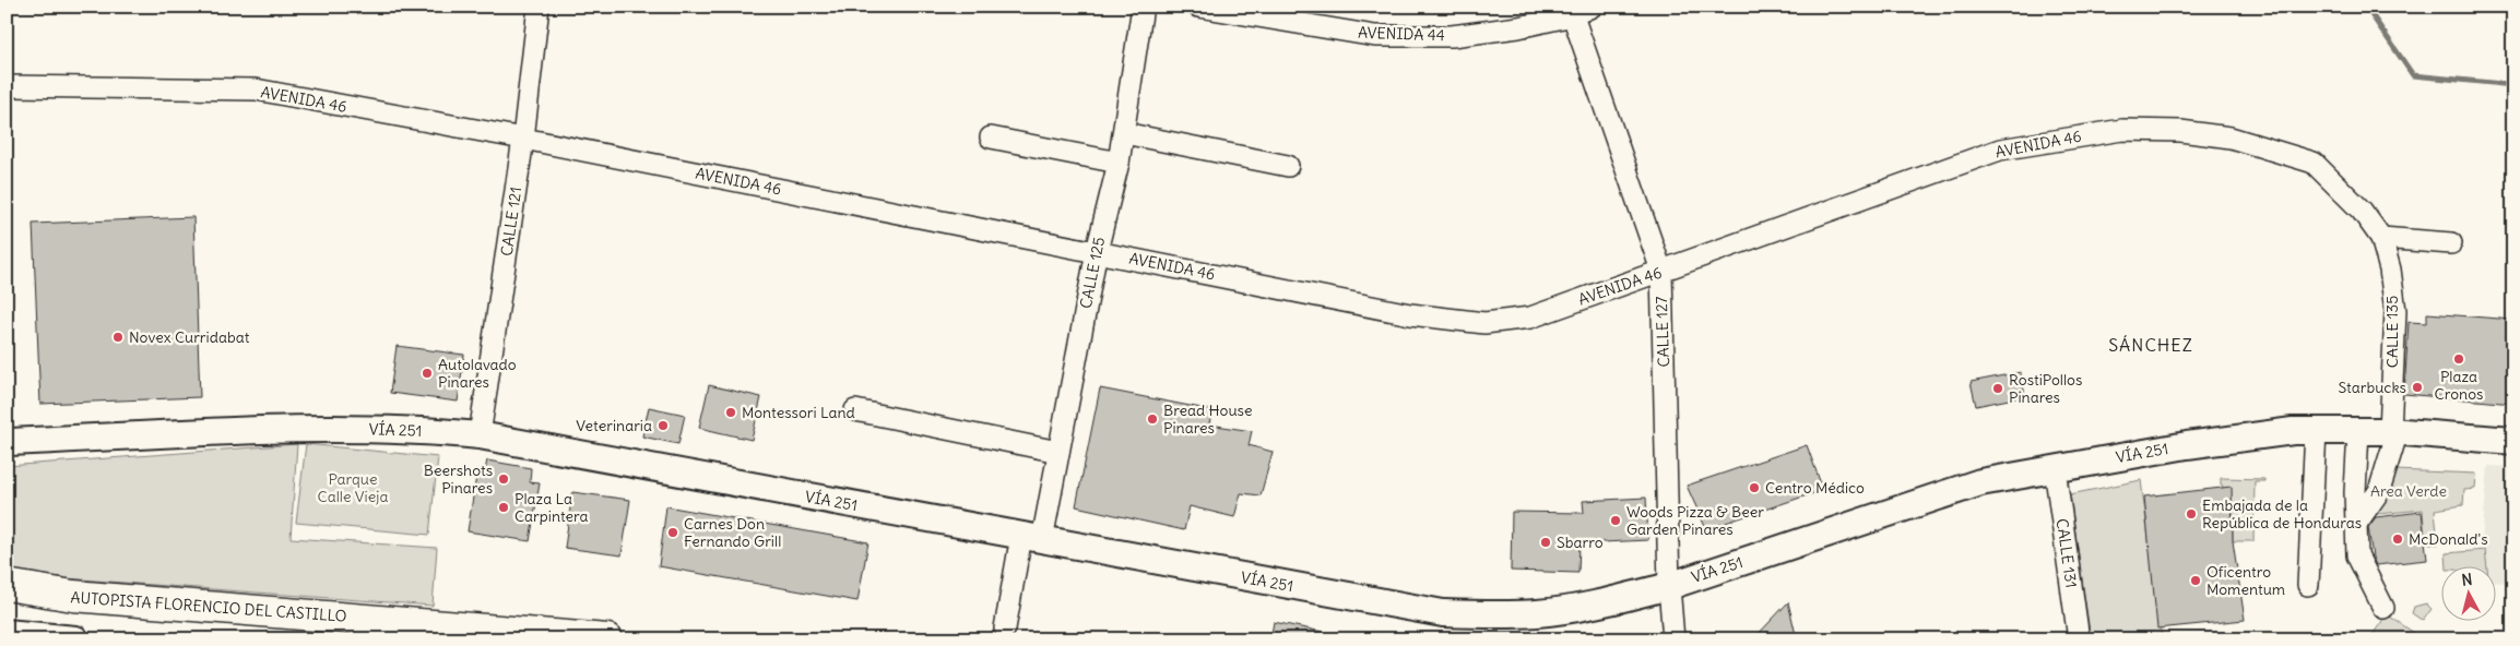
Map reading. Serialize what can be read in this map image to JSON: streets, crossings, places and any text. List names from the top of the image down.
{
  "streets": {
    "highway": ["AUTOPISTA FLORENCIO DEL CASTILLO"],
    "main road": ["VÍA 251"],
    "street": [
      "AVENIDA 44",
      "AVENIDA 46",
      "CALLE 121",
      "CALLE 125",
      "CALLE 127",
      "CALLE 135",
      "CALLE 131"
    ]
  },
  "crossings": [
    ["AVENIDA 44", "CALLE 127"],
    ["AVENIDA 46", "CALLE 121"],
    ["AVENIDA 46", "CALLE 125"],
    ["AVENIDA 46", "CALLE 127"],
    ["AVENIDA 46", "CALLE 135"],
    ["CALLE 121", "VÍA 251"],
    ["CALLE 125", "VÍA 251"],
    ["CALLE 127", "VÍA 251"],
    ["CALLE 135", "VÍA 251"],
    ["VÍA 251", "CALLE 131"]
  ],
  "districts": ["SÁNCHEZ"],
  "parks": ["Parque Calle Vieja", "Area Verde"],
  "places": [
    "Novex Curridabat",
    "Plaza Cronos",
    "Autolavado Pinares",
    "Starbucks",
    "RostiPollos Pinares",
    "Montessori Land",
    "Bread House Pinares",
    "Veterinaria",
    "Beershots Pinares",
    "Centro Médico",
    "Plaza La Carpintera",
    "Embajada de la República de Honduras",
    "Woods Pizza & Beer Garden Pinares",
    "Carnes Don Fernando Grill",
    "McDonald's",
    "Sbarro",
    "Oficentro Momentum"
  ],
  "north": "top"
}
